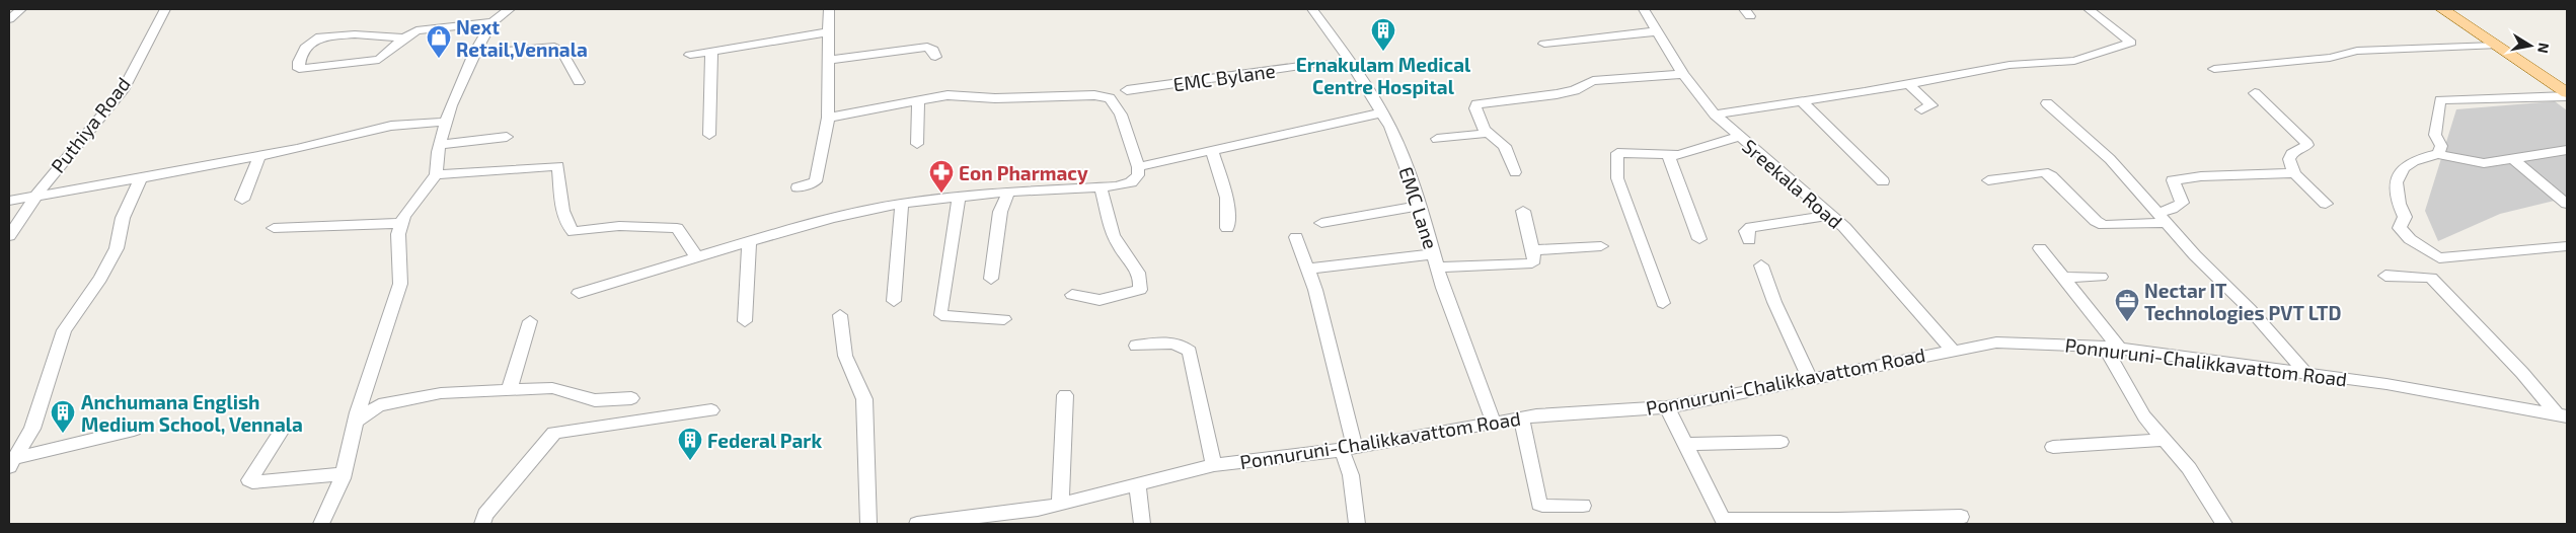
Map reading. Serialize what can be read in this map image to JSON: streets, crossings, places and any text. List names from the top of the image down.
{
  "streets": {
    "street": [
      "EMC Bylane",
      "Puthiya Road",
      "Sreekala Road",
      "EMC Lane",
      "Ponnuruni-Chalikkavattom Road"
    ]
  },
  "crossings": [
    ["EMC Bylane", "EMC Lane"],
    ["Sreekala Road", "Ponnuruni-Chalikkavattom Road"],
    ["EMC Lane", "Ponnuruni-Chalikkavattom Road"]
  ],
  "places": {
    "building": ["Ernakulam Medical Centre Hospital", "Anchumana English Medium School, Vennala", "Federal Park"],
    "shop": ["Next Retail,Vennala"],
    "pharmacy": ["Eon Pharmacy"],
    "office": ["Nectar IT Technologies PVT LTD"]
  },
  "north": "right"
}
